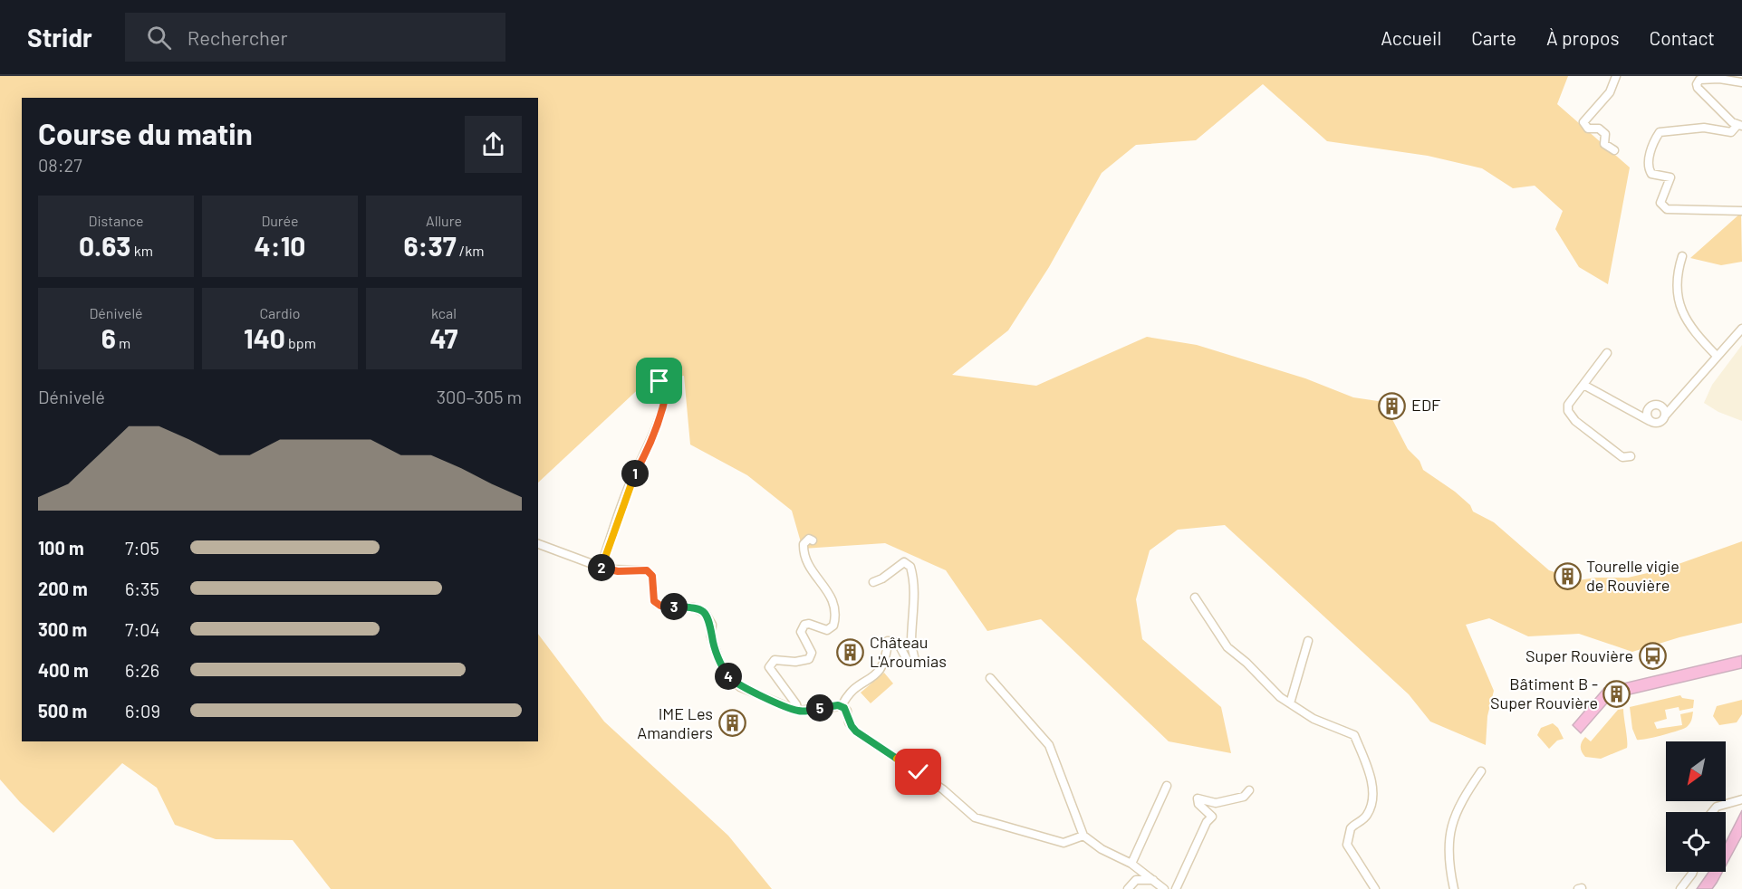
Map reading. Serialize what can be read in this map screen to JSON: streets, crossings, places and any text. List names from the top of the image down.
{
  "places": {
    "building": [
      "EDF",
      "Tourelle vigie de Rouvière",
      "Château L'Aroumias",
      "Bâtiment B - Super Rouvière",
      "IME Les Amandiers"
    ],
    "bus stop": ["Super Rouvière"]
  },
  "north": "bottom left",
  "page": {
    "header": "Stridr",
    "search": "Rechercher",
    "nav": [
      "Accueil",
      "Carte",
      "À propos",
      "Contact"
    ],
    "heading": ["Course du matin", "08:27"],
    "stats": [
      ["Distance", "0.63 km"],
      ["Durée", "4:10"],
      ["Allure", "6:37 /km"],
      ["Dénivelé", "6 m"],
      ["Cardio", "140 bpm"],
      ["kcal", "47"]
    ],
    "chart": ["Dénivelé", "300–305 m"],
    "pins": [
      "1",
      "2",
      "3",
      "4",
      "5"
    ],
    "list": [
      {
        "name": "100 m",
        "note": "7:05"
      },
      {
        "name": "200 m",
        "note": "6:35"
      },
      {
        "name": "300 m",
        "note": "7:04"
      },
      {
        "name": "400 m",
        "note": "6:26"
      },
      {
        "name": "500 m",
        "note": "6:09"
      }
    ]
  }
}
